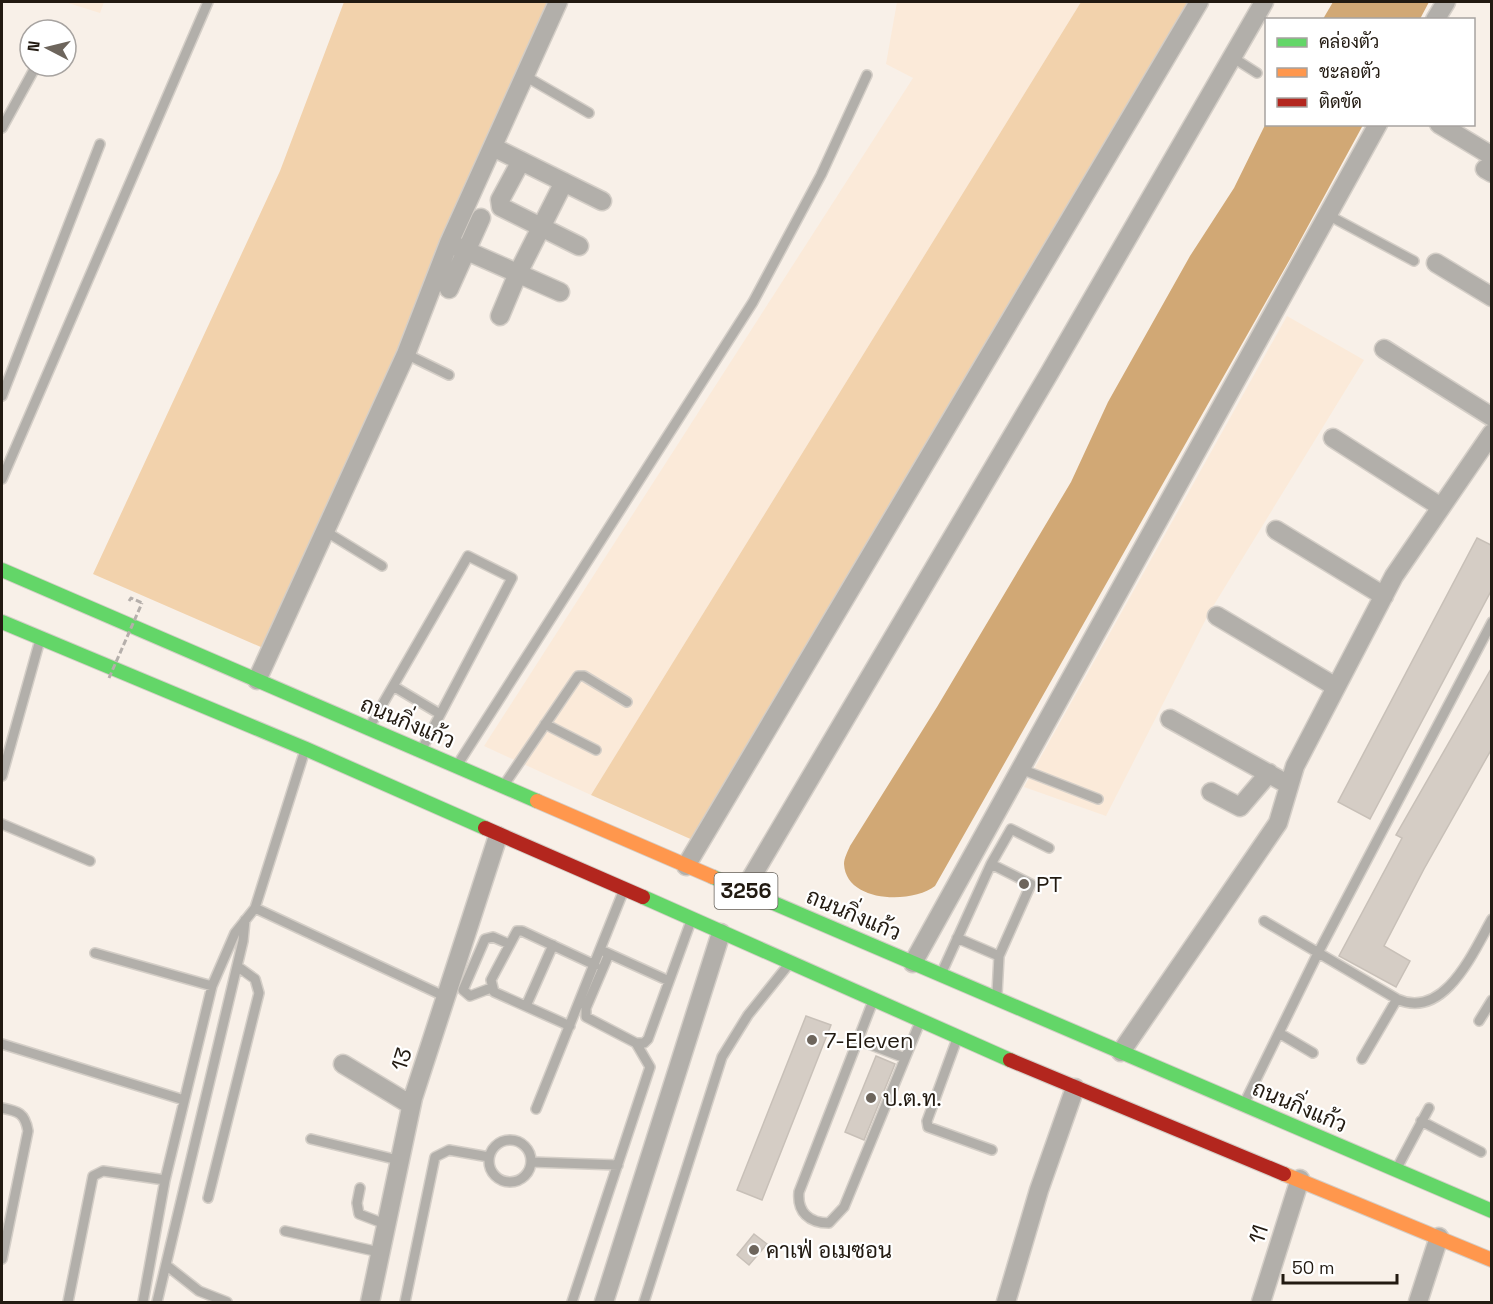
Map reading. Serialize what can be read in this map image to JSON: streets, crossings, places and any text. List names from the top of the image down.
{
  "streets": {
    "main road": ["ถนนกิ่งแก้ว", "3256"],
    "street": ["13", "11"]
  },
  "crossings": [
    ["3256", "13"],
    ["3256", "11"]
  ],
  "places": [
    "PT",
    "7-Eleven",
    "ป.ต.ท.",
    "คาเฟ่ อเมซอน"
  ],
  "legend": ["คล่องตัว", "ชะลอตัว", "ติดขัด"],
  "scale_bar": "50 m",
  "north": "left"
}
